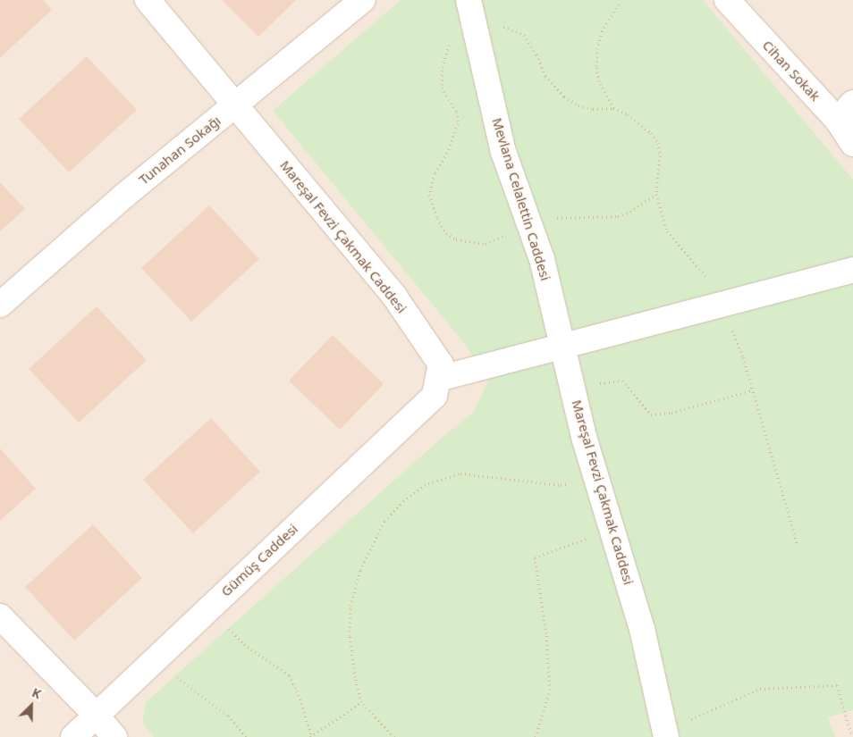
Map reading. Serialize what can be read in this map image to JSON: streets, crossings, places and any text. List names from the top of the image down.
{
  "streets": {
    "street": [
      "Cihan Sokak",
      "Tunahan Sokağı",
      "Mevlana Celalettin Caddesi",
      "Mareşal Fevzi Çakmak Caddesi",
      "Gümüş Caddesi"
    ]
  },
  "crossings": [
    ["Tunahan Sokağı", "Mareşal Fevzi Çakmak Caddesi"],
    ["Mevlana Celalettin Caddesi", "Mareşal Fevzi Çakmak Caddesi"],
    ["Mareşal Fevzi Çakmak Caddesi", "Gümüş Caddesi"]
  ],
  "north": "top right"
}
